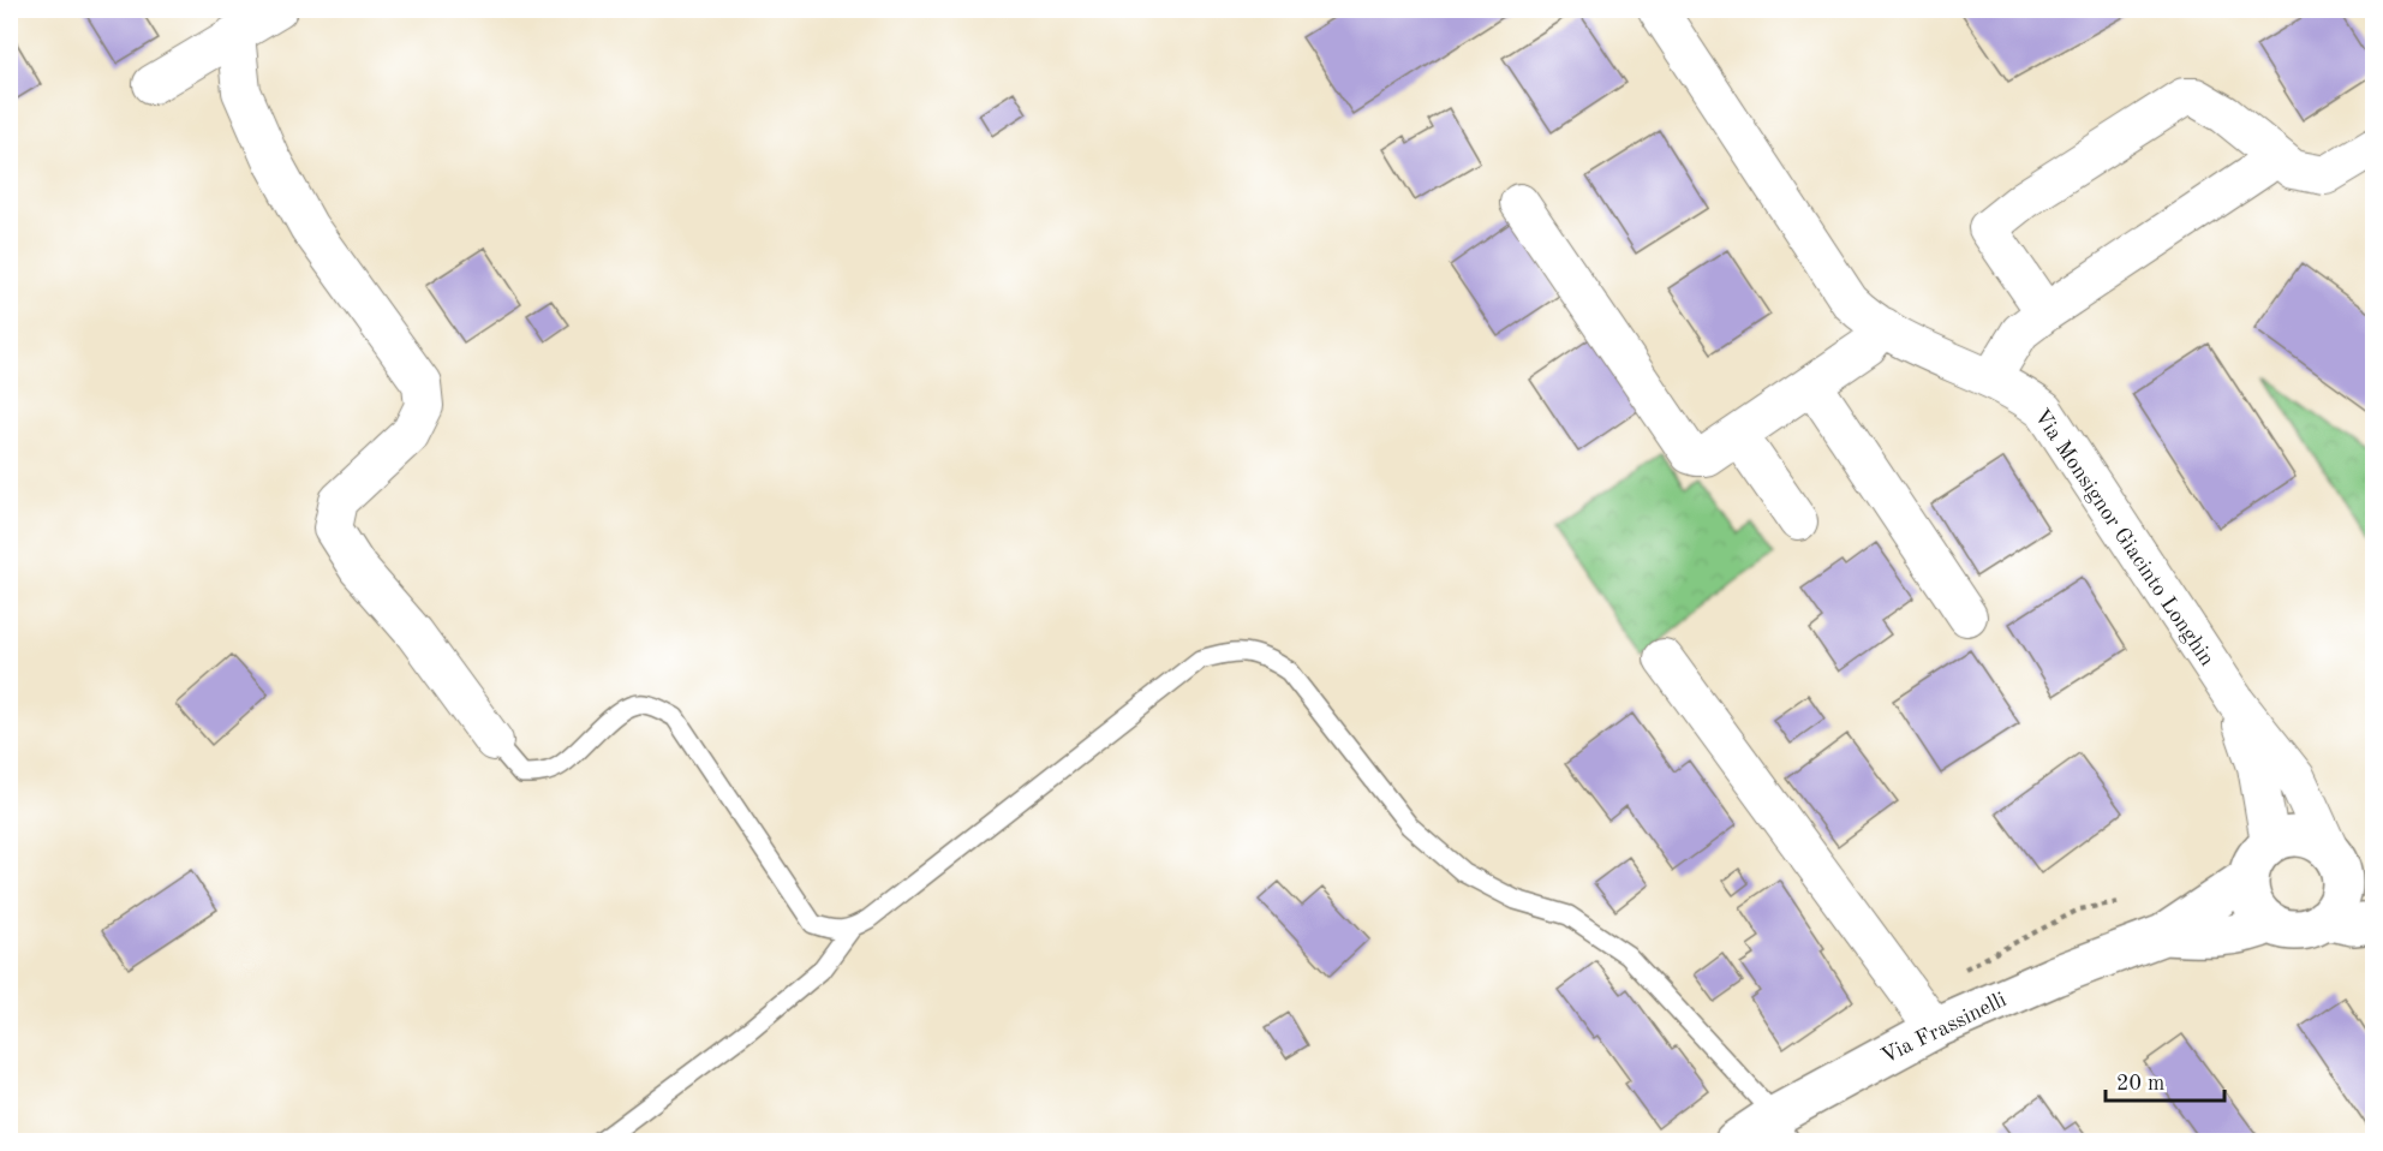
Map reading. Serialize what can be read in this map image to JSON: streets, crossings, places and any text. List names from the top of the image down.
{
  "streets": {
    "street": ["Via Monsignor Giacinto Longhin", "Via Frassinelli"]
  },
  "crossings": [
    ["Via Monsignor Giacinto Longhin", "Via Frassinelli"]
  ],
  "scale_bar": "20 m"
}
